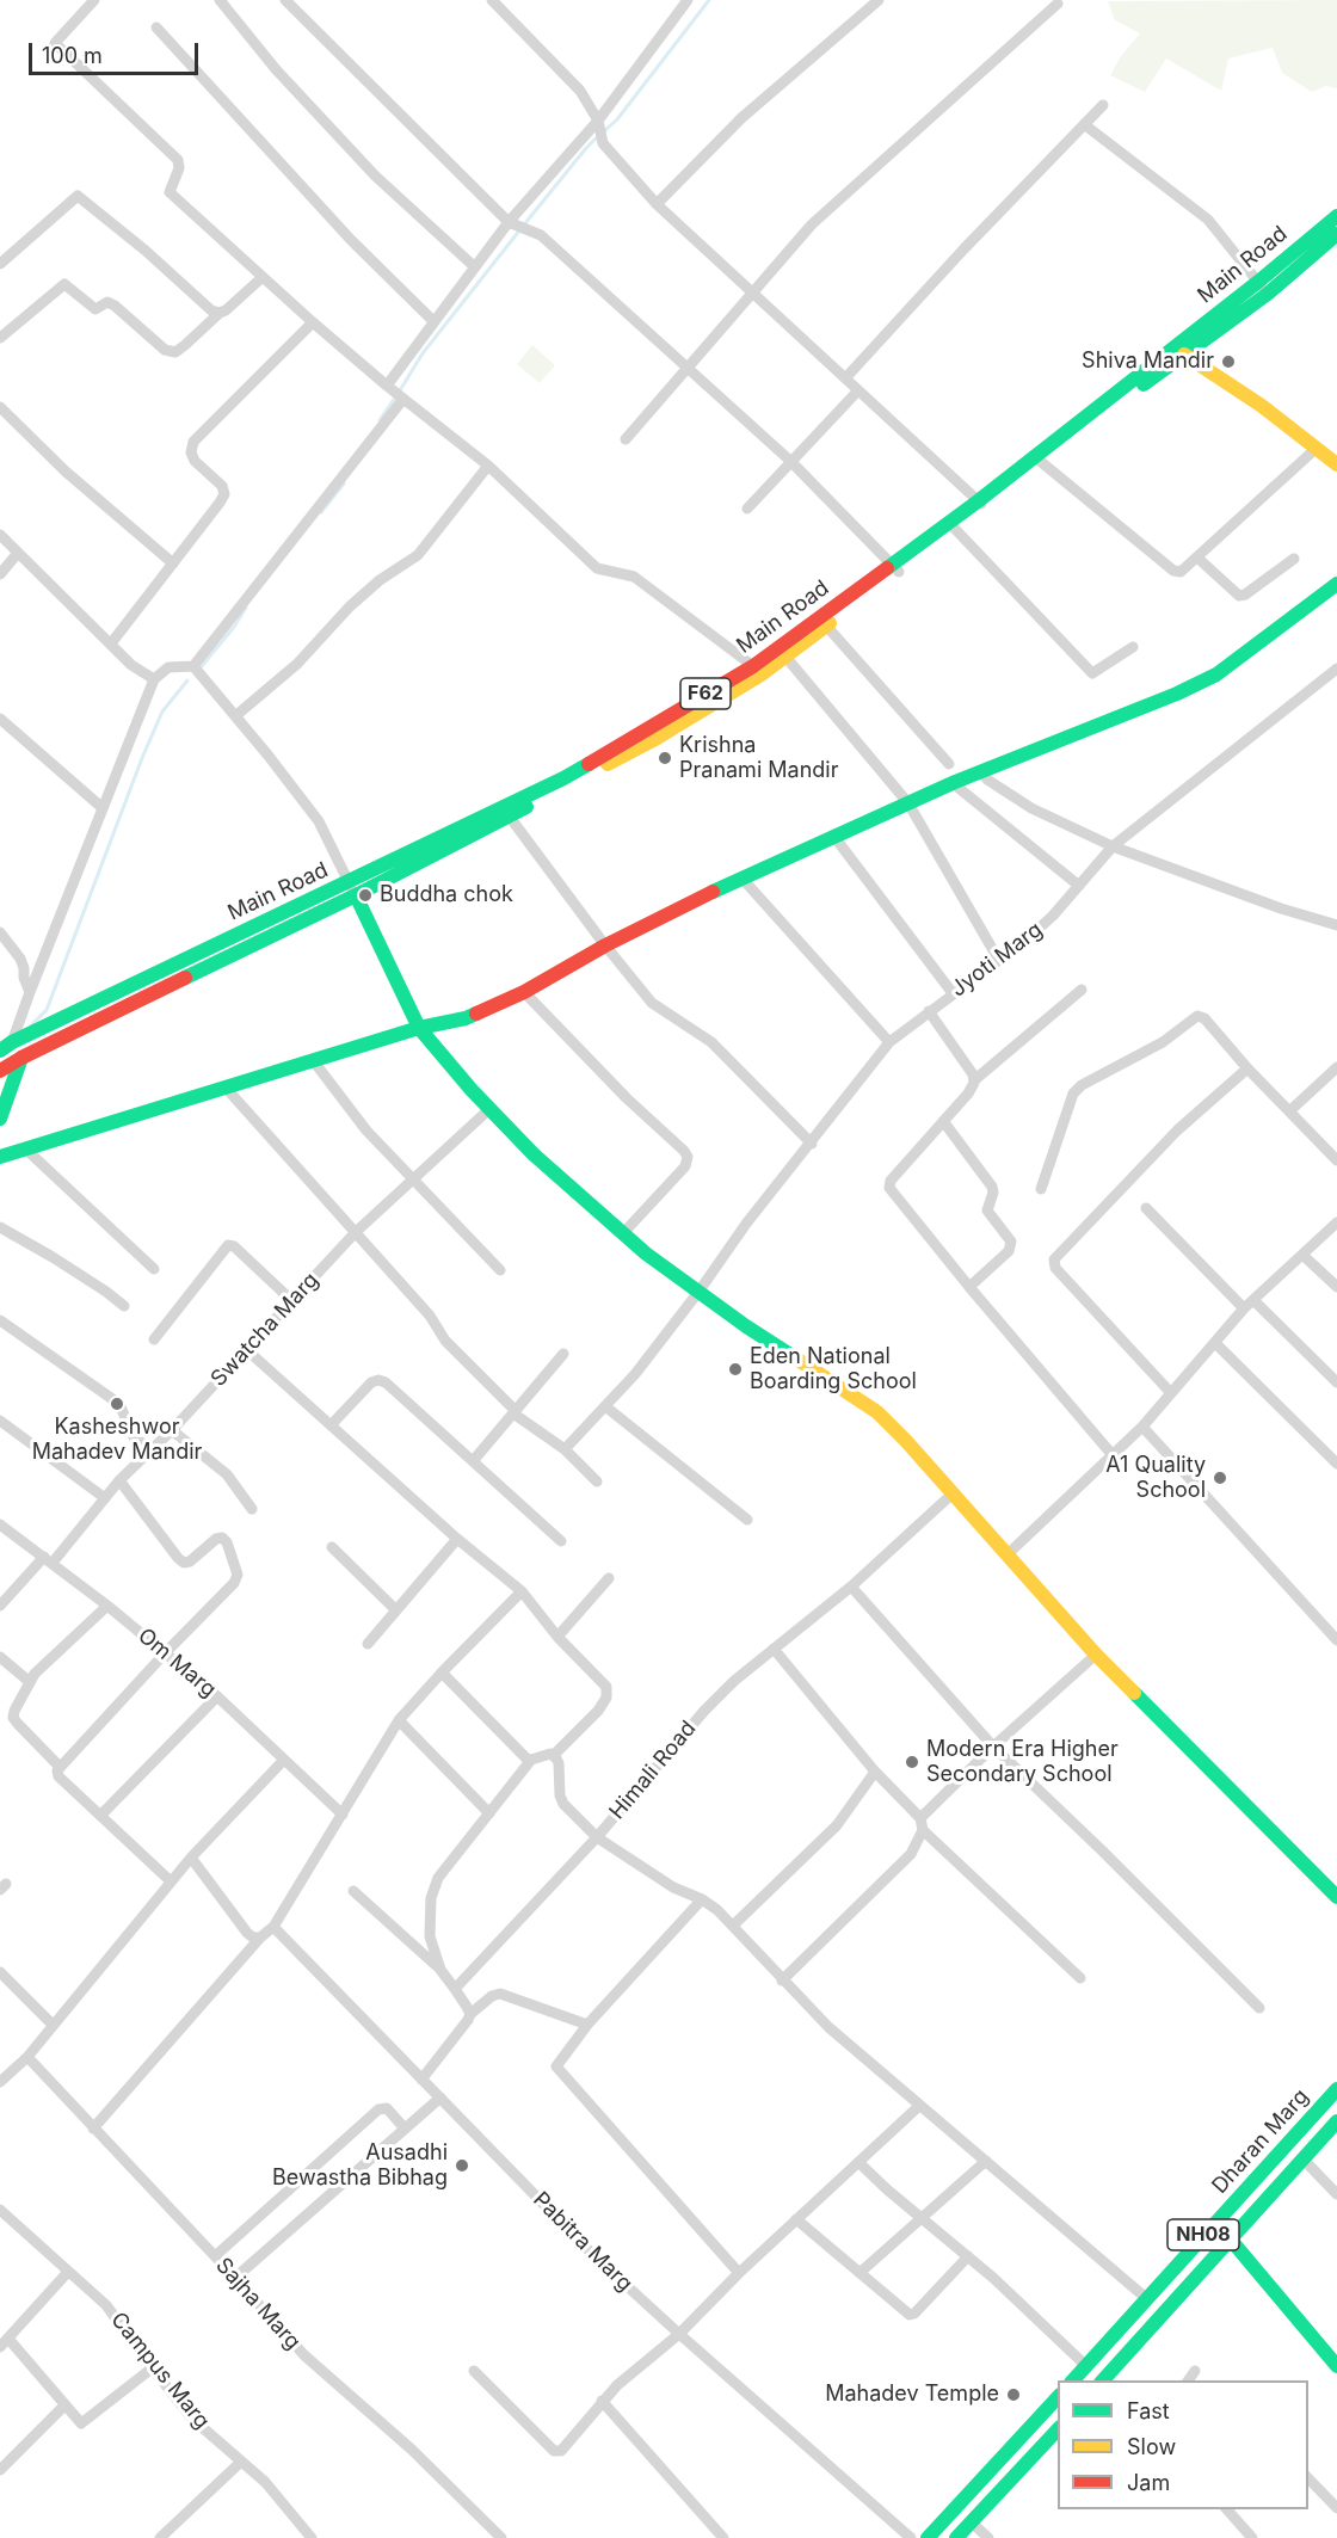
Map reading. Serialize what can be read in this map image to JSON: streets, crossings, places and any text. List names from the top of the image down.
{
  "streets": {
    "main road": [
      "Main Road",
      "F62",
      "Dharan Marg",
      "NH08"
    ],
    "street": [
      "Jyoti Marg",
      "Swatcha Marg",
      "Om Marg",
      "Himali Road",
      "Pabitra Marg",
      "Sajha Marg",
      "Campus Marg"
    ]
  },
  "crossings": [
    ["Swatcha Marg", "Om Marg"]
  ],
  "places": [
    "Shiva Mandir",
    "Krishna Pranami Mandir",
    "Buddha chok",
    "Eden National Boarding School",
    "Kasheshwor Mahadev Mandir",
    "A1 Quality School",
    "Modern Era Higher Secondary School",
    "Ausadhi Bewastha Bibhag",
    "Mahadev Temple"
  ],
  "legend": ["Fast", "Slow", "Jam"],
  "scale_bar": "100 m"
}
